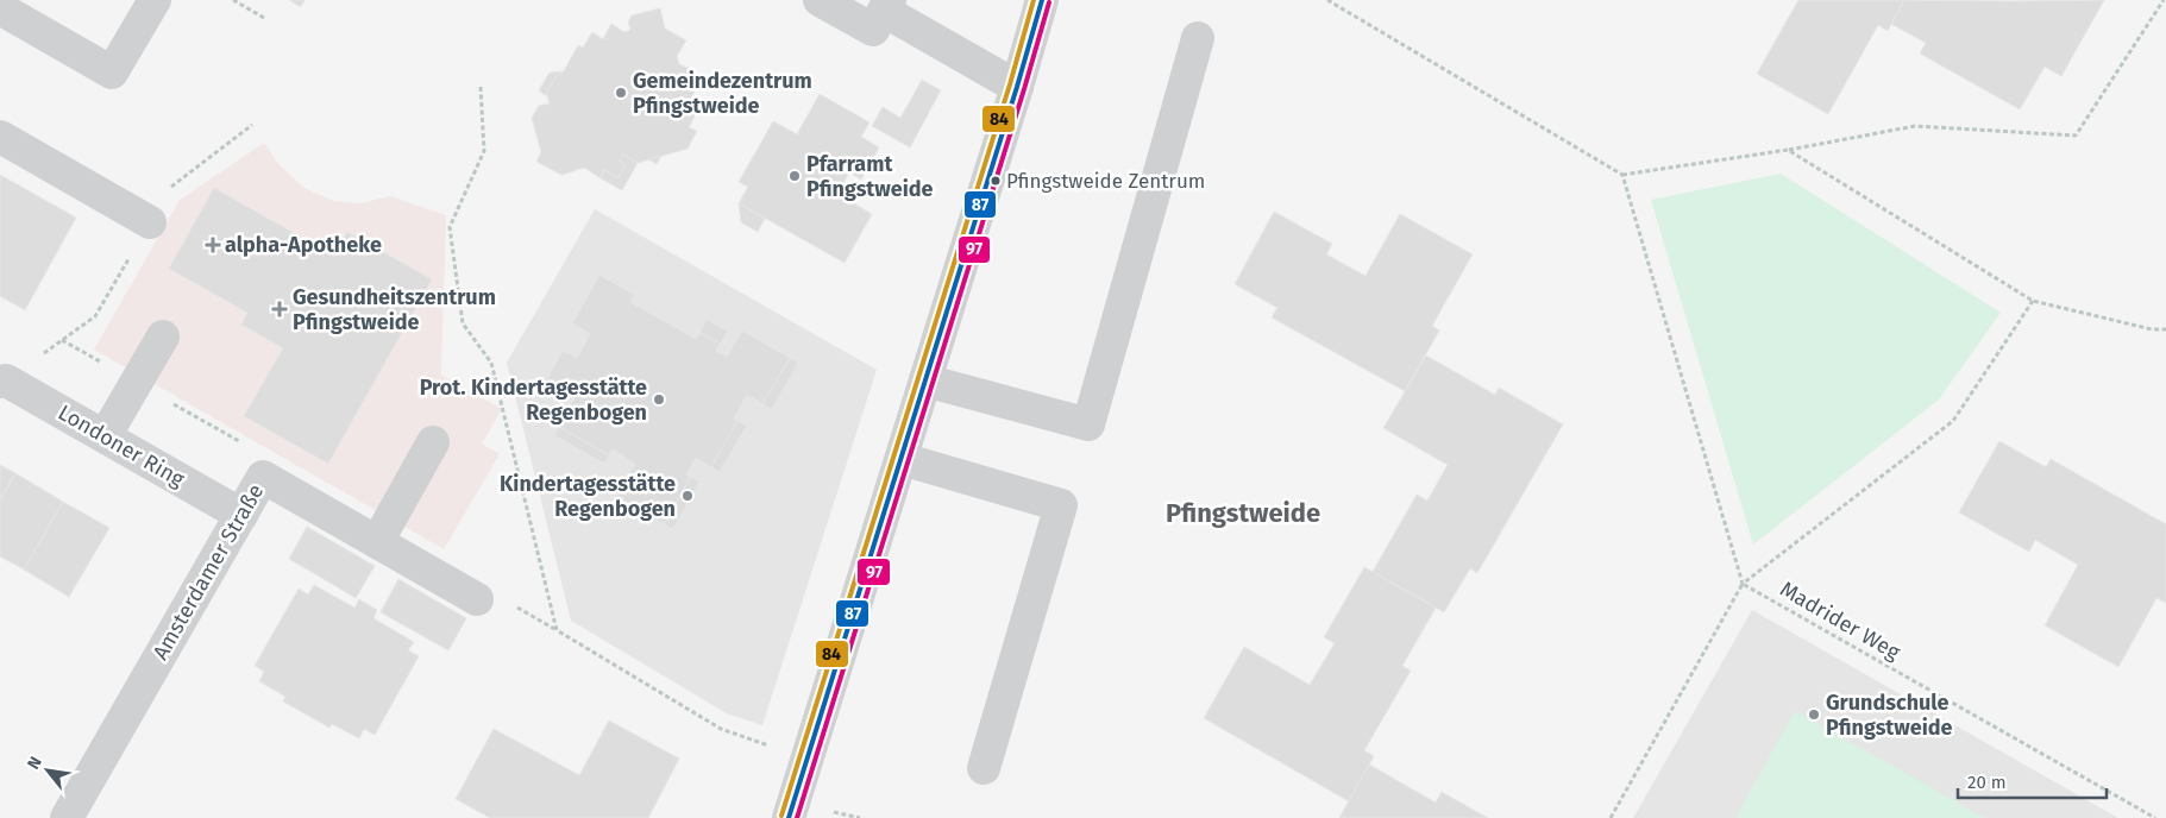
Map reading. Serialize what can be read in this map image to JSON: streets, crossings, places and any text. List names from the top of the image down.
{
  "streets": {
    "street": ["Londoner Ring", "Amsterdamer Straße"],
    "path": ["Madrider Weg"]
  },
  "crossings": [
    ["Londoner Ring", "Amsterdamer Straße"]
  ],
  "districts": ["Pfingstweide"],
  "places": {
    "other": [
      "Gemeindezentrum Pfingstweide",
      "Pfarramt Pfingstweide",
      "Pfingstweide Zentrum",
      "Prot. Kindertagesstätte Regenbogen",
      "Kindertagesstätte Regenbogen",
      "Grundschule Pfingstweide"
    ],
    "health": ["alpha-Apotheke", "Gesundheitszentrum Pfingstweide"]
  },
  "lines": ["transit line 87", "transit line 84", "transit line 97"],
  "scale_bar": "20 m",
  "north": "top left"
}
